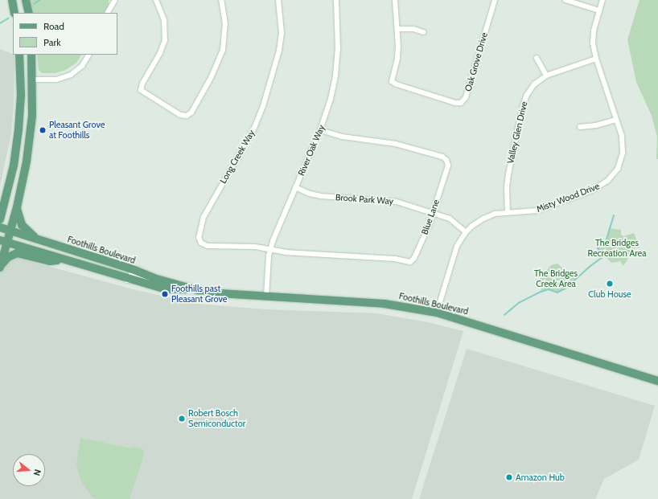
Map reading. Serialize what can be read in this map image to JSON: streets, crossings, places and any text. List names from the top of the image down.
{
  "streets": {
    "main road": ["Foothills Boulevard"],
    "street": [
      "Oak Grove Drive",
      "Valley Glen Drive",
      "River Oak Way",
      "Long Creek Way",
      "Misty Wood Drive",
      "Brook Park Way",
      "Blue Lane"
    ]
  },
  "crossings": [
    ["Valley Glen Drive", "Misty Wood Drive"],
    ["River Oak Way", "Long Creek Way"],
    ["River Oak Way", "Brook Park Way"],
    ["River Oak Way", "Blue Lane"],
    ["River Oak Way", "Foothills Boulevard"],
    ["Long Creek Way", "Blue Lane"],
    ["Misty Wood Drive", "Brook Park Way"],
    ["Misty Wood Drive", "Foothills Boulevard"],
    ["Brook Park Way", "Blue Lane"]
  ],
  "parks": ["The Bridges Recreation Area", "The Bridges Creek Area"],
  "places": [
    "Pleasant Grove at Foothills",
    "Club House",
    "Foothills past Pleasant Grove",
    "Robert Bosch Semiconductor",
    "Amazon Hub"
  ],
  "legend": ["Road", "Park"],
  "north": "right"
}
